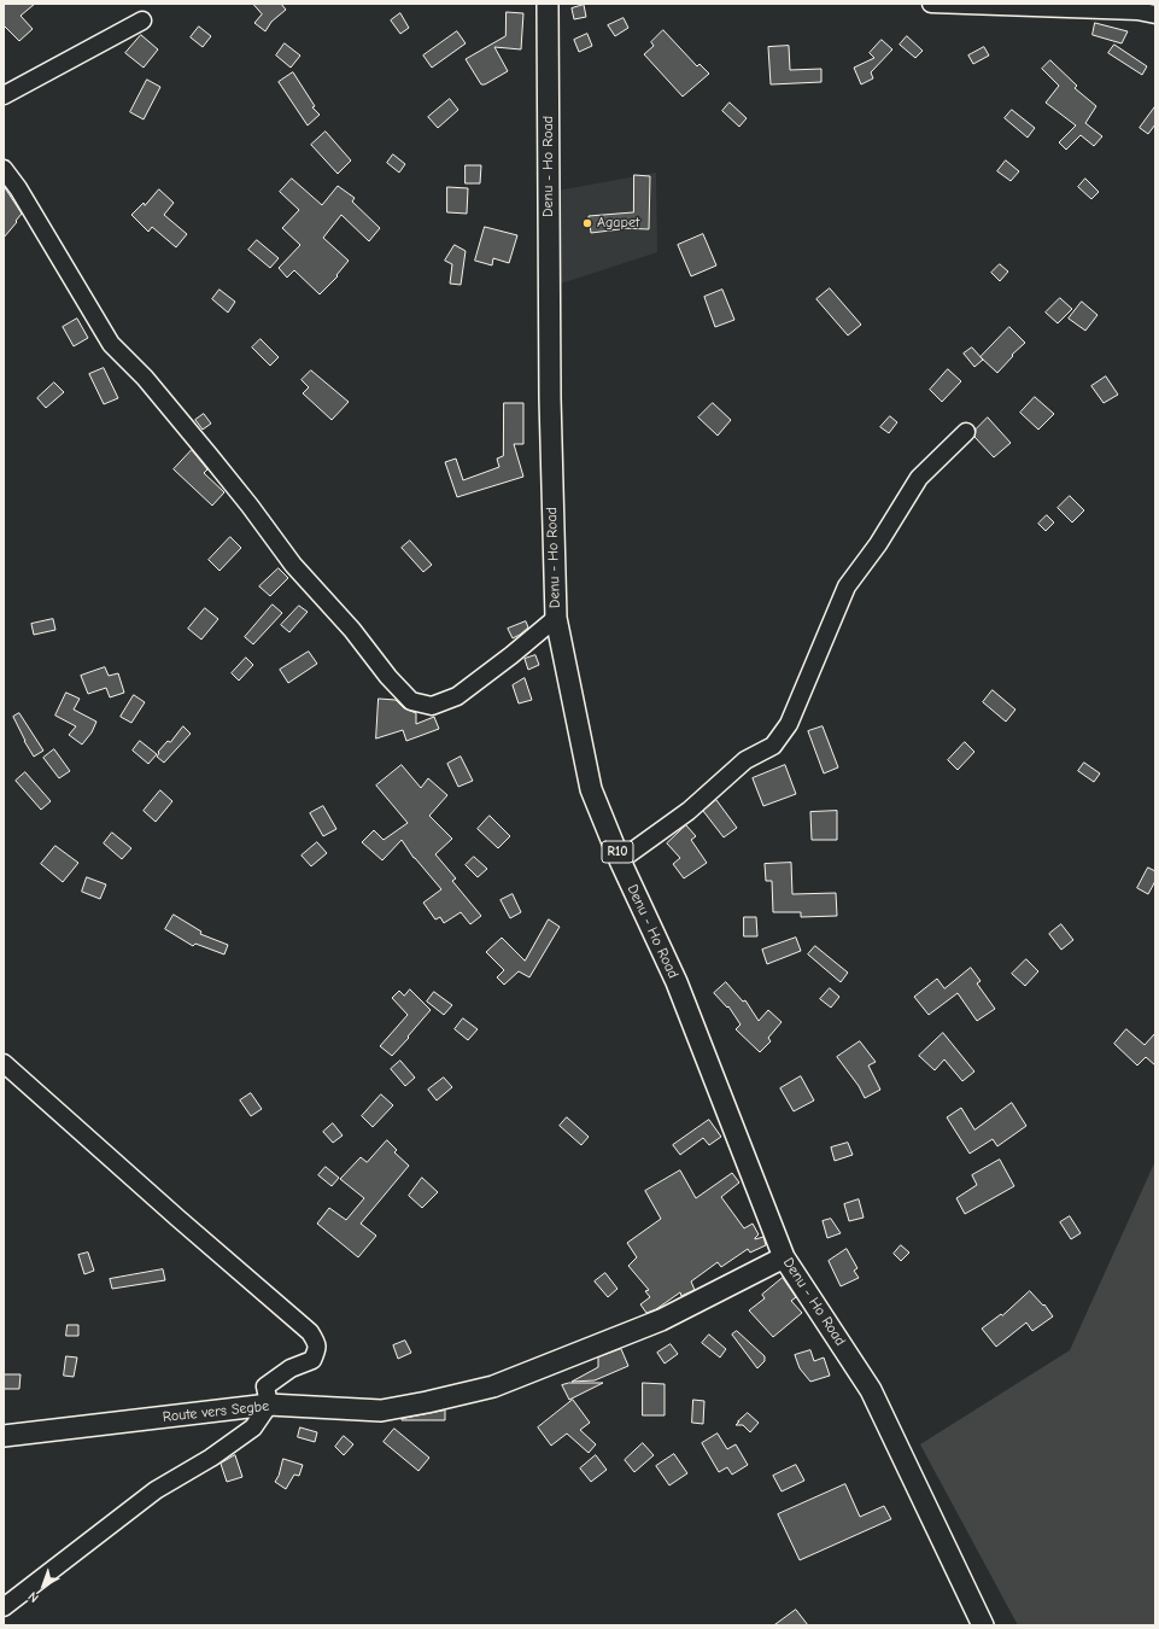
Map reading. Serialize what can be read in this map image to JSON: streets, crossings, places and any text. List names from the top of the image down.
{
  "streets": {
    "main road": ["Denu - Ho Road", "R10", "Route vers Segbe"]
  },
  "crossings": [
    ["Denu - Ho Road", "Route vers Segbe"]
  ],
  "places": ["Agapet"],
  "north": "bottom left"
}
